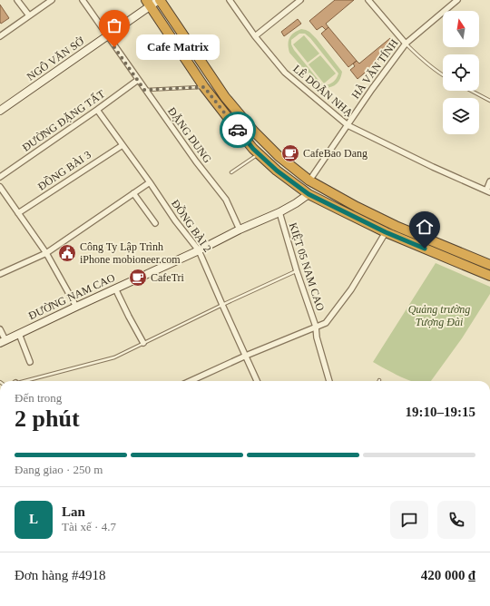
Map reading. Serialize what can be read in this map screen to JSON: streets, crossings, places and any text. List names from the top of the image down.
{
  "streets": {
    "street": [
      "NGÔ VĂN SỞ",
      "HÀ VĂN TÍNH",
      "LÊ DOÃN NHẠ",
      "ĐƯỜNG ĐẶNG TẤT",
      "ĐẶNG DUNG",
      "ĐỒNG BÀI 3",
      "ĐỒNG BÀI 2",
      "KIỆT 05 NAM CAO",
      "ĐƯỜNG NAM CAO"
    ]
  },
  "crossings": [
    ["NGÔ VĂN SỞ", "ĐẶNG DUNG"],
    ["HÀ VĂN TÍNH", "LÊ DOÃN NHẠ"],
    ["ĐƯỜNG ĐẶNG TẤT", "ĐẶNG DUNG"],
    ["ĐƯỜNG ĐẶNG TẤT", "ĐỒNG BÀI 2"],
    ["ĐẶNG DUNG", "ĐƯỜNG NAM CAO"],
    ["ĐỒNG BÀI 3", "ĐỒNG BÀI 2"],
    ["ĐỒNG BÀI 2", "ĐƯỜNG NAM CAO"],
    ["KIỆT 05 NAM CAO", "ĐƯỜNG NAM CAO"]
  ],
  "parks": ["Quảng trường Tượng Đài"],
  "places": {
    "other": ["Cafe Matrix"],
    "cafe": ["CafeBao Dang", "CafeTri"],
    "public building": ["Công Ty Lập Trình iPhone mobioneer.com"]
  },
  "north": "top",
  "page": {
    "bubble": "Cafe Matrix",
    "heading": ["2 phút", "Đến trong", "19:10–19:15"],
    "panel": [
      "Lan",
      "Tài xế · 4.7",
      "Đơn hàng #4918",
      "420 000 ₫"
    ],
    "bar": "Đang giao · 250 m",
    "round": "L"
  }
}
